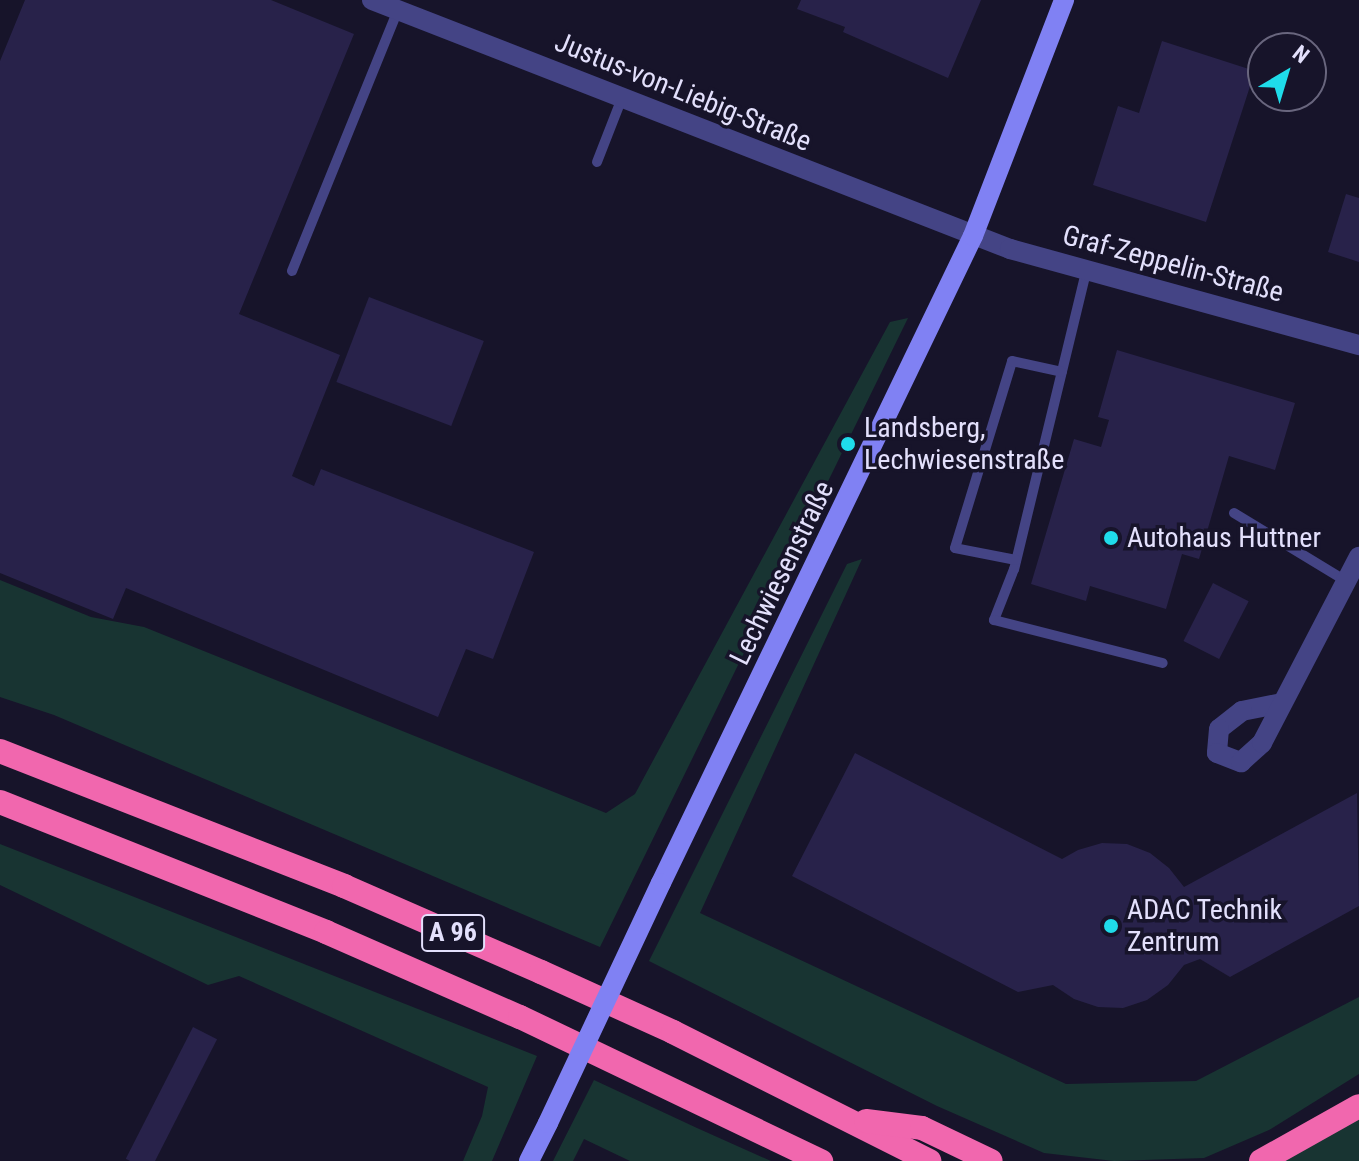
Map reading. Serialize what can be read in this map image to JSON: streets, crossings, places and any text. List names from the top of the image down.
{
  "streets": {
    "highway": ["A 96"],
    "street": ["Justus-von-Liebig-Straße", "Graf-Zeppelin-Straße", "Lechwiesenstraße"]
  },
  "crossings": [
    ["Justus-von-Liebig-Straße", "Graf-Zeppelin-Straße"],
    ["Justus-von-Liebig-Straße", "Lechwiesenstraße"],
    ["Graf-Zeppelin-Straße", "Lechwiesenstraße"]
  ],
  "places": ["Landsberg, Lechwiesenstraße", "Autohaus Huttner", "ADAC Technik Zentrum"],
  "north": "top right"
}
